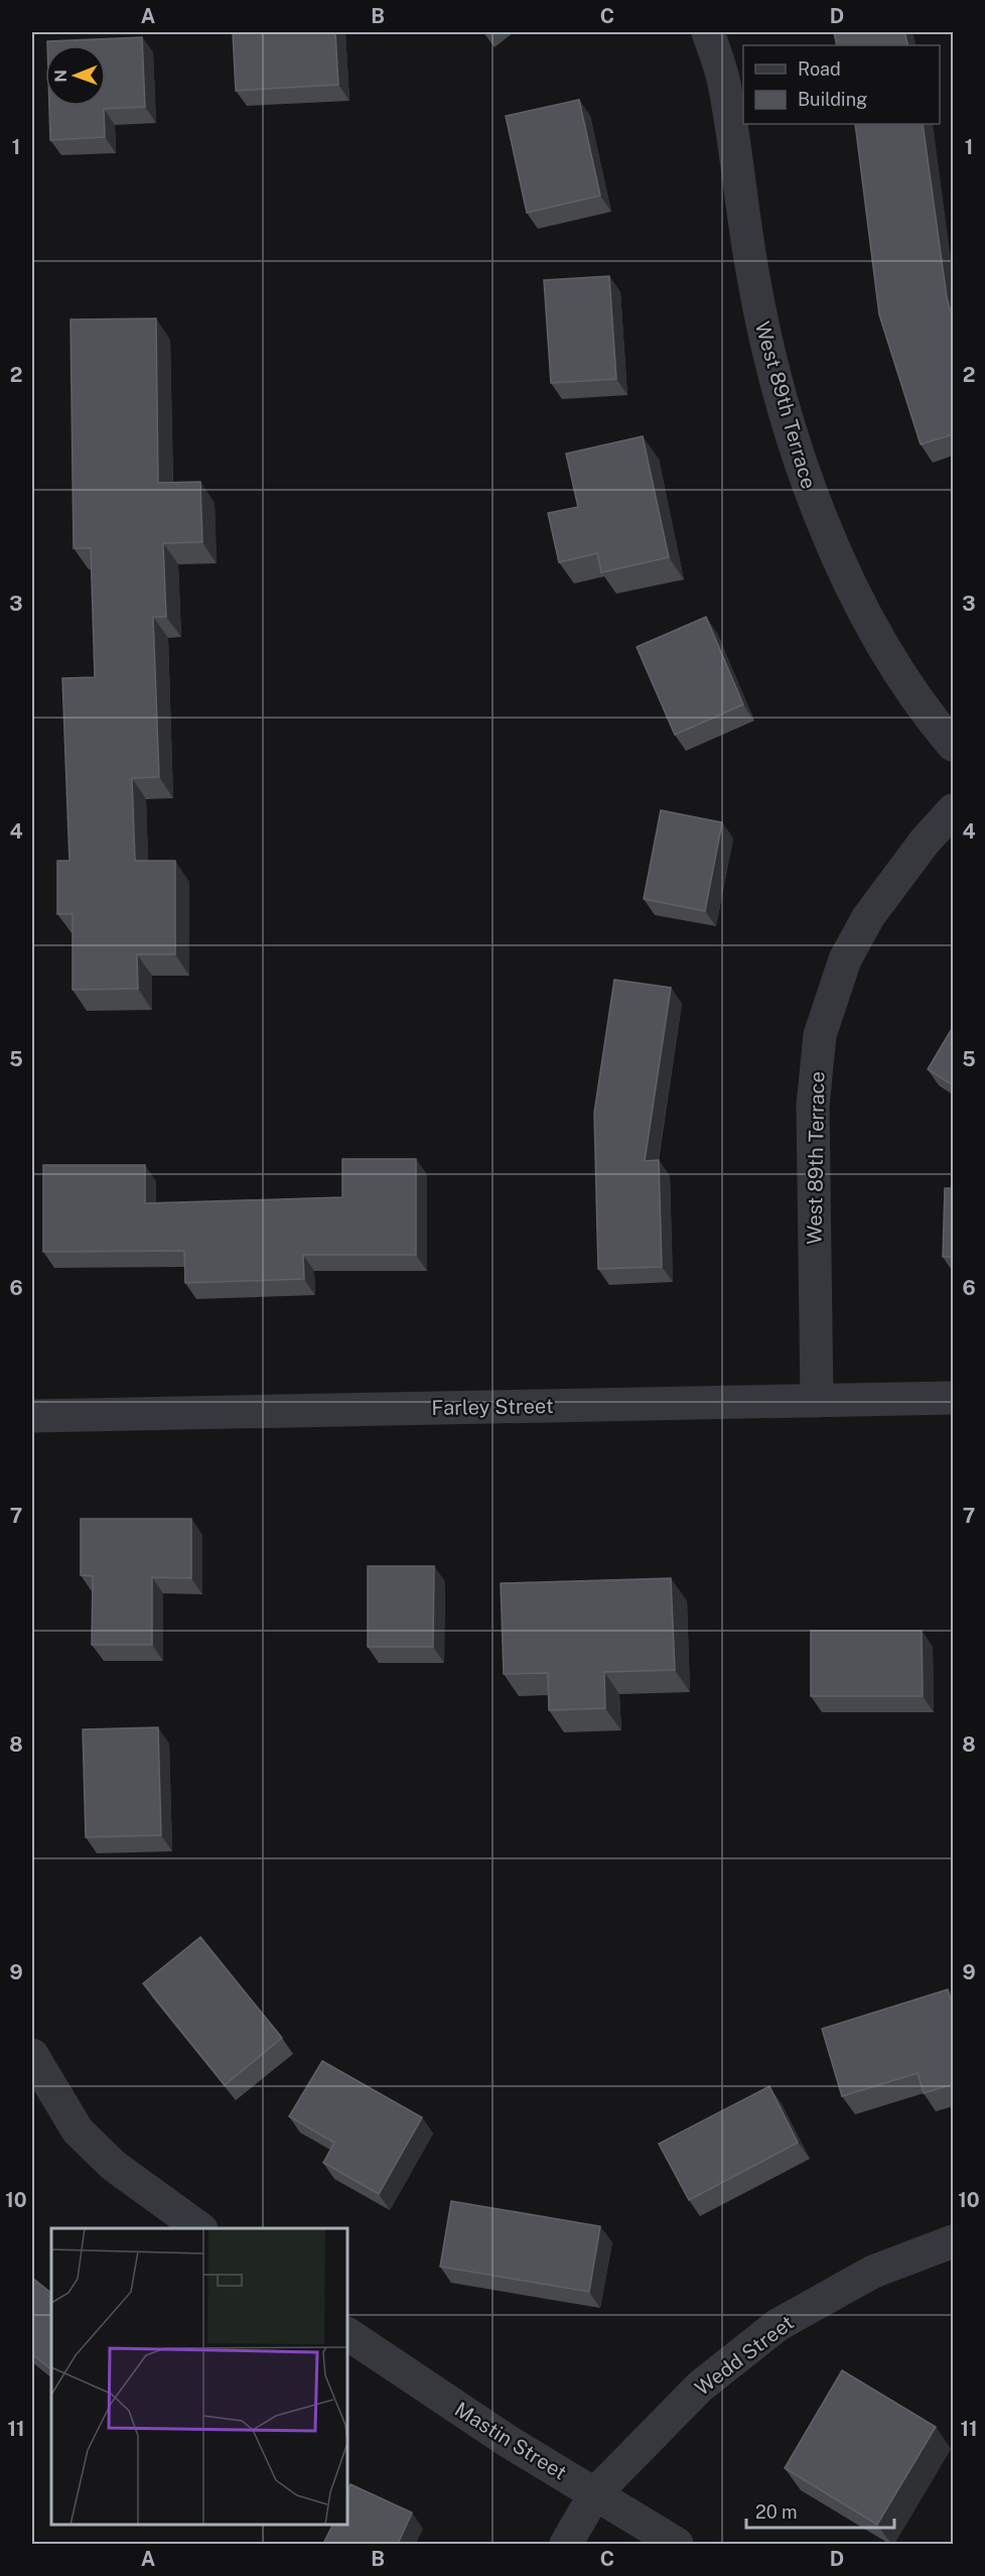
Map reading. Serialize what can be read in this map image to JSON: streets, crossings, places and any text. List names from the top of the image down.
{
  "streets": {
    "street": [
      "West 89th Terrace",
      "Farley Street",
      "Wedd Street",
      "Mastin Street"
    ]
  },
  "crossings": [
    ["West 89th Terrace", "Farley Street"],
    ["Wedd Street", "Mastin Street"]
  ],
  "legend": ["Road", "Building"],
  "scale_bar": "20 m",
  "north": "left",
  "grid": {
    "columns": [
      "A",
      "B",
      "C",
      "D"
    ],
    "rows": [
      "1",
      "2",
      "3",
      "4",
      "5",
      "6",
      "7",
      "8",
      "9",
      "10",
      "11"
    ]
  }
}
